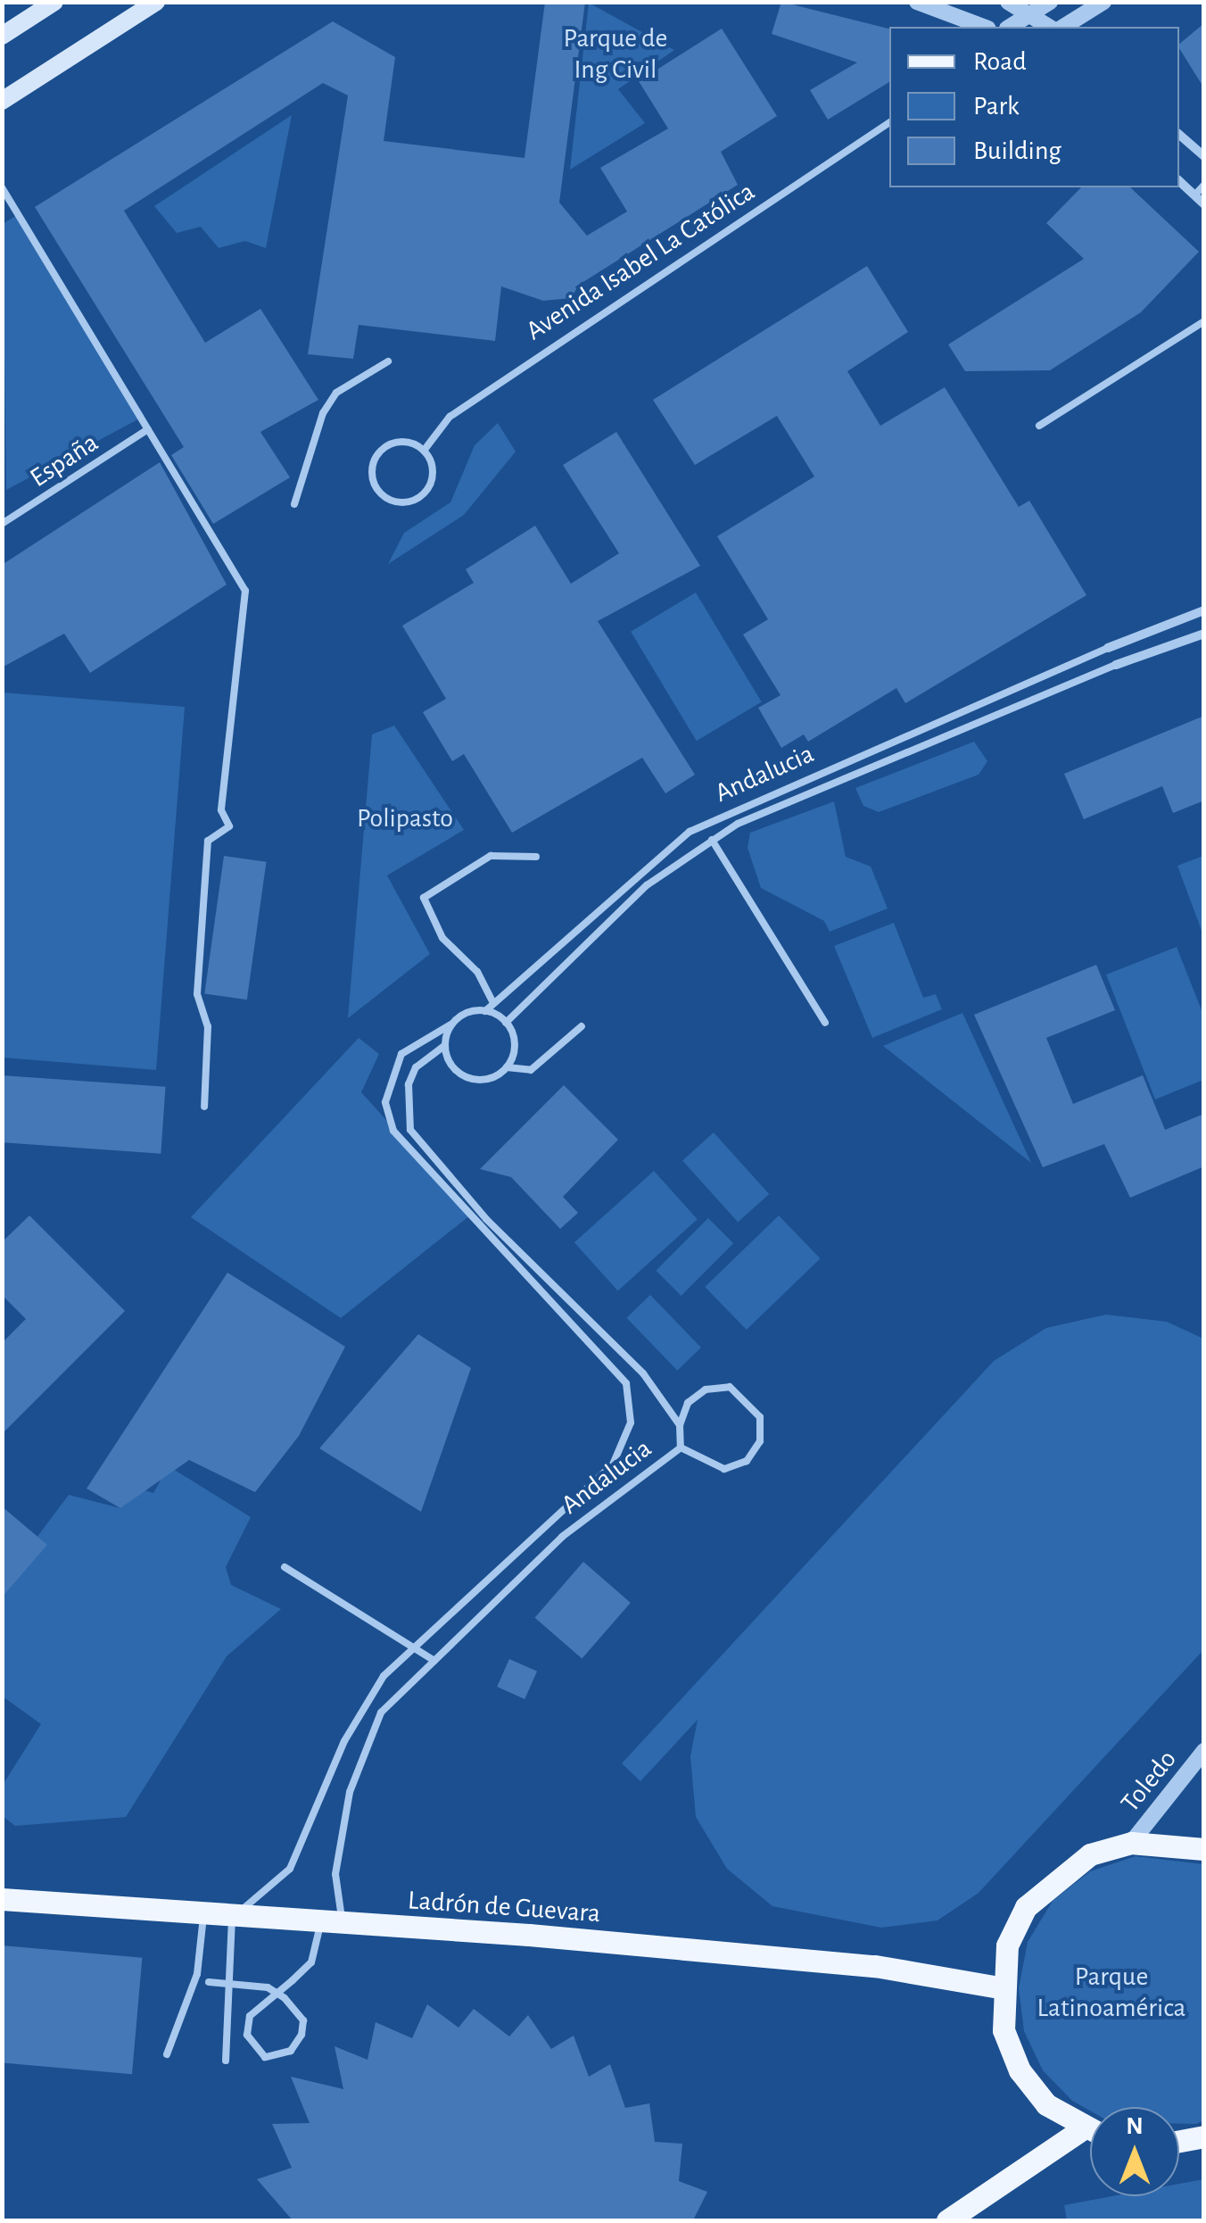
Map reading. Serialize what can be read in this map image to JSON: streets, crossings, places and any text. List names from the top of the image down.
{
  "streets": {
    "main road": ["Ladrón de Guevara"],
    "street": ["Toledo"],
    "lane": ["Avenida Isabel La Católica", "España", "Andalucia"]
  },
  "crossings": [
    ["Andalucia", "Ladrón de Guevara"]
  ],
  "parks": ["Parque de Ing Civil", "Polipasto", "Parque Latinoamérica"],
  "legend": ["Road", "Park", "Building"],
  "north": "top"
}
